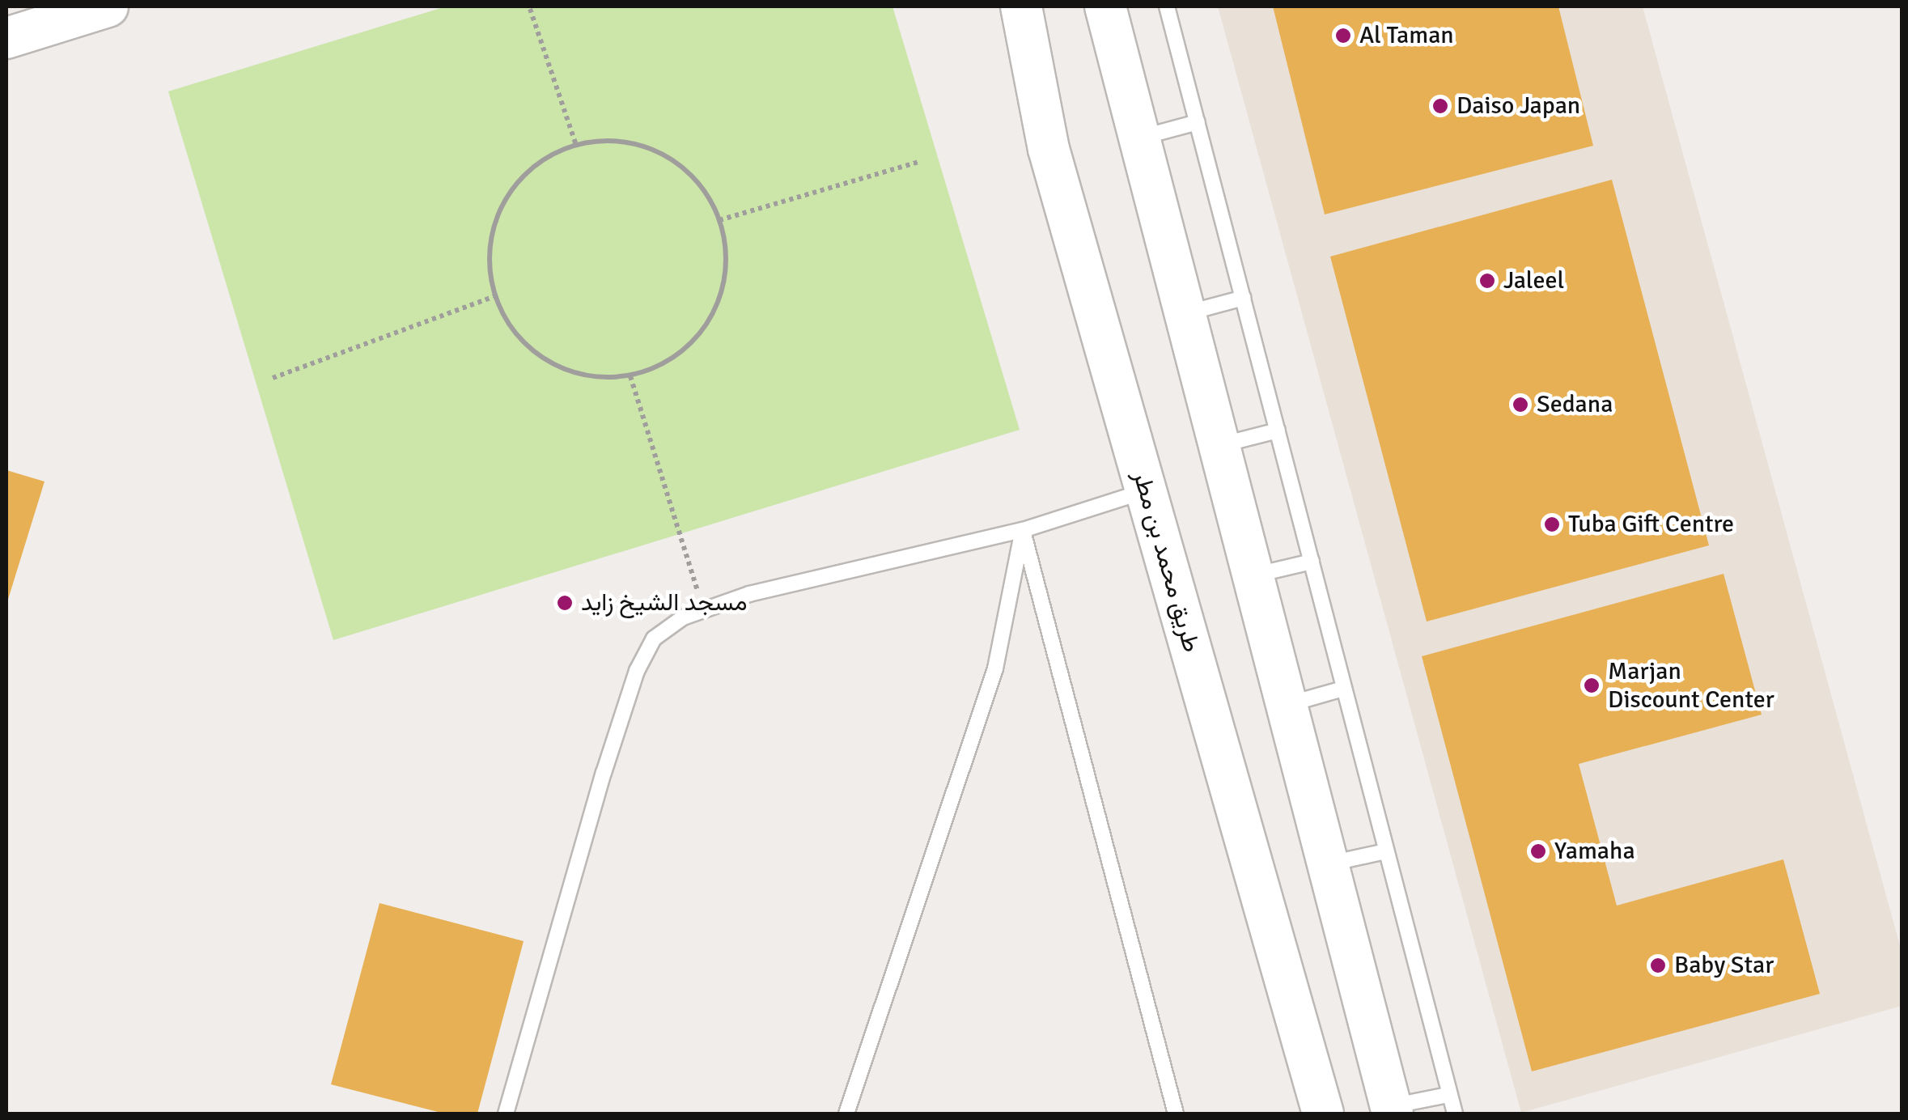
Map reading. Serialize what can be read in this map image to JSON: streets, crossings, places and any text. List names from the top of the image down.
{
  "streets": {
    "street": ["طريق محمد بن مطر"]
  },
  "places": [
    "Al Taman",
    "Daiso Japan",
    "Jaleel",
    "Sedana",
    "Tuba Gift Centre",
    "مسجد الشيخ زايد",
    "Marjan Discount Center",
    "Yamaha",
    "Baby Star"
  ]
}
